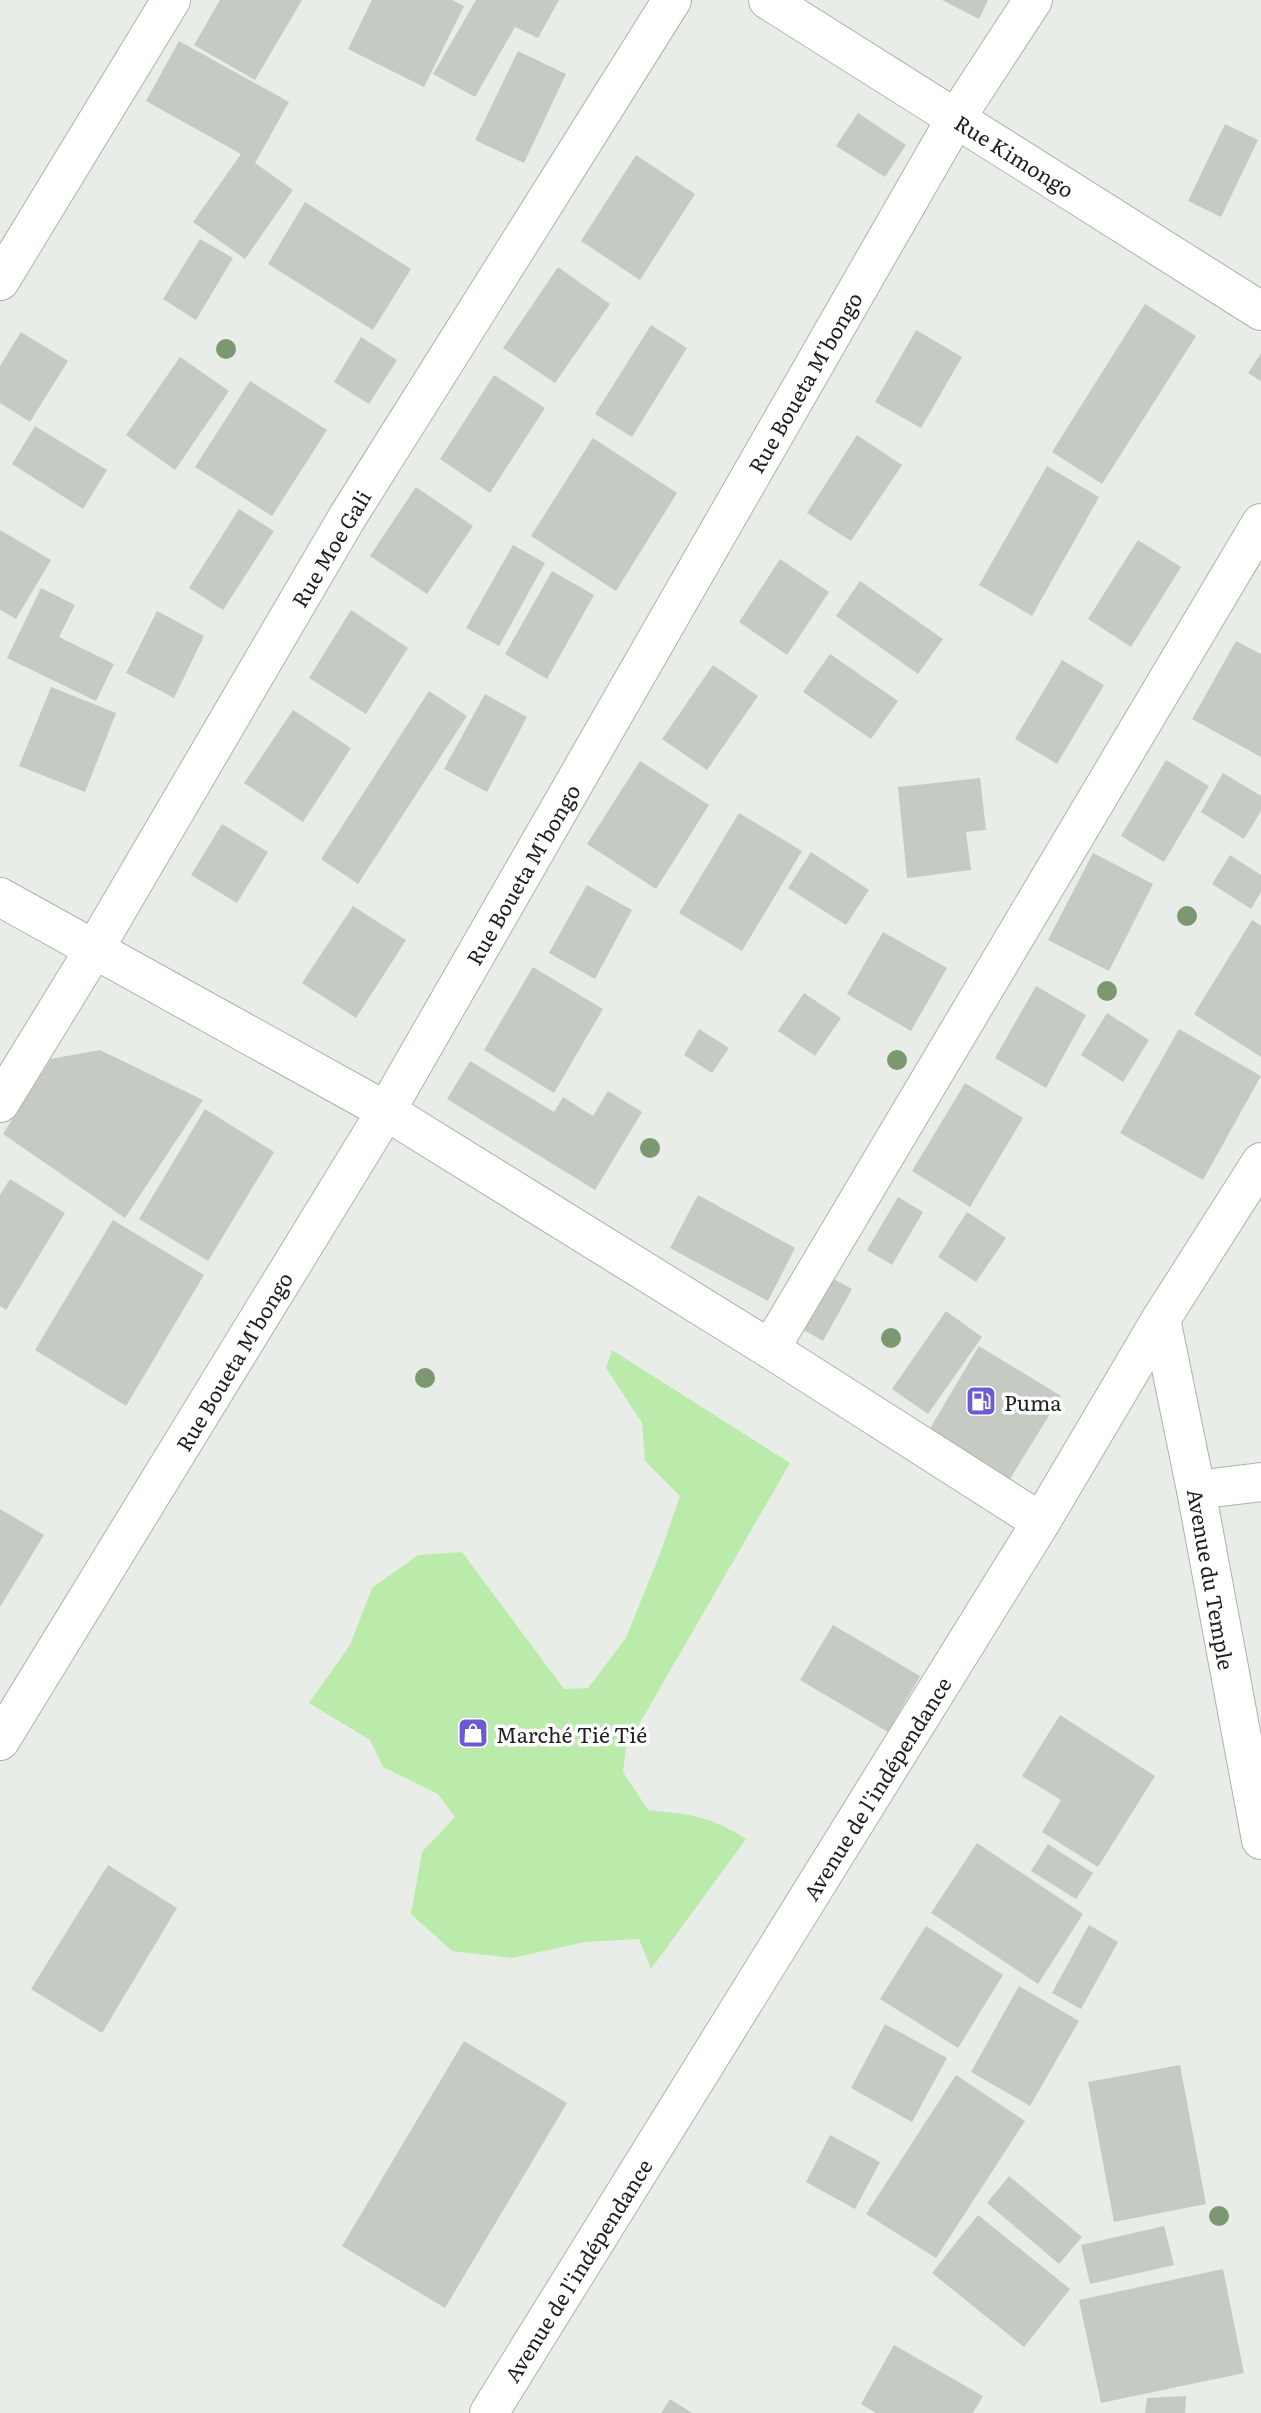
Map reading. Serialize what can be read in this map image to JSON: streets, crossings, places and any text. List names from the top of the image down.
{
  "streets": {
    "street": [
      "Rue Kimongo",
      "Rue Boueta M'bongo",
      "Rue Moe Gali",
      "Avenue du Temple",
      "Avenue de l'indépendance"
    ]
  },
  "crossings": [
    ["Rue Kimongo", "Rue Boueta M'bongo"],
    ["Avenue du Temple", "Avenue de l'indépendance"]
  ],
  "places": {
    "fuel station": ["Puma"],
    "shop": ["Marché Tié Tié"]
  }
}
